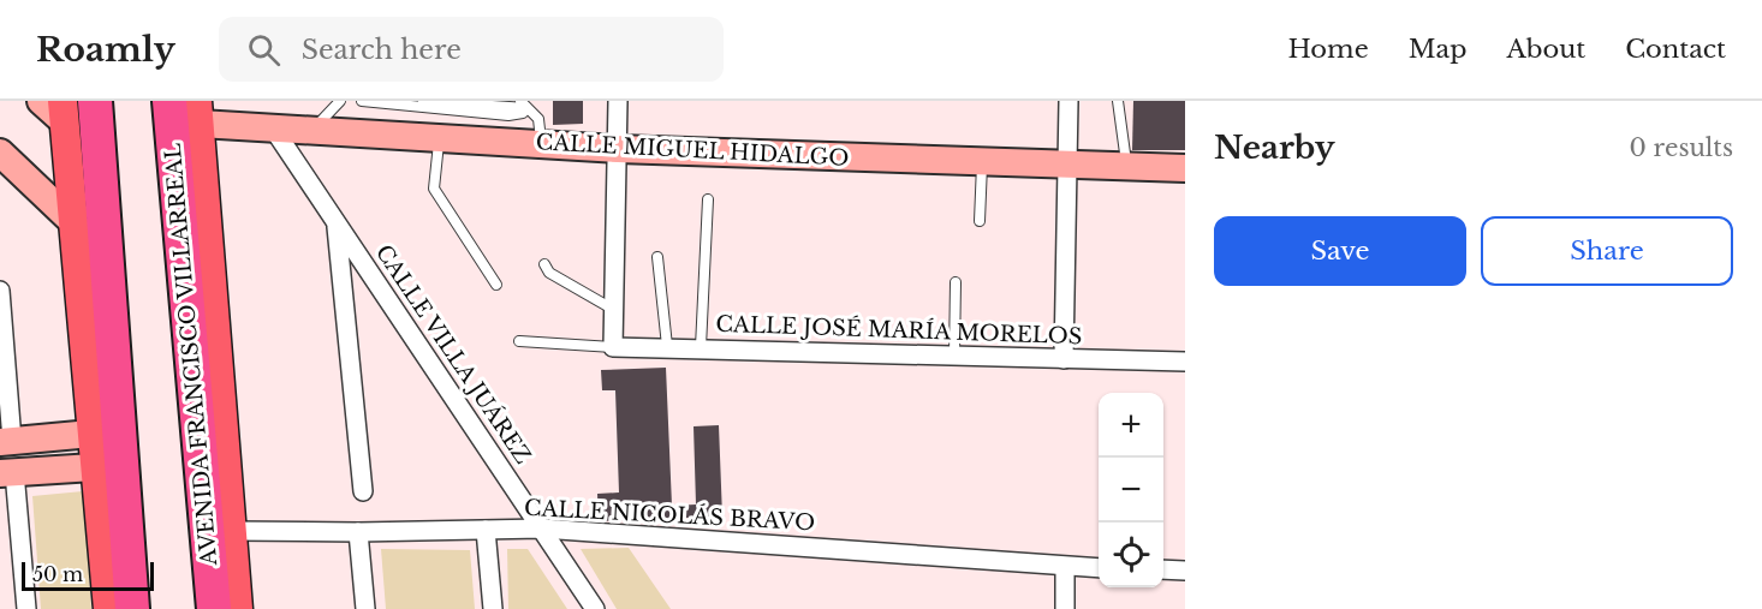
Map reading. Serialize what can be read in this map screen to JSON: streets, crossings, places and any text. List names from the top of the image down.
{
  "streets": {
    "highway": ["AVENIDA FRANCISCO VILLARREAL"],
    "street": [
      "CALLE MIGUEL HIDALGO",
      "CALLE JOSÉ MARÍA MORELOS",
      "CALLE VILLA JUÁREZ",
      "CALLE NICOLÁS BRAVO"
    ]
  },
  "crossings": [
    ["CALLE MIGUEL HIDALGO", "CALLE VILLA JUÁREZ"],
    ["CALLE VILLA JUÁREZ", "CALLE NICOLÁS BRAVO"]
  ],
  "scale_bar": "50 m",
  "page": {
    "header": "Roamly",
    "search": "Search here",
    "nav": [
      "Home",
      "Map",
      "About",
      "Contact"
    ],
    "heading": ["Nearby", "0 results"],
    "buttons": ["Save", "Share"],
    "map_buttons": ["+", "−"],
    "scale": "50 m"
  }
}
